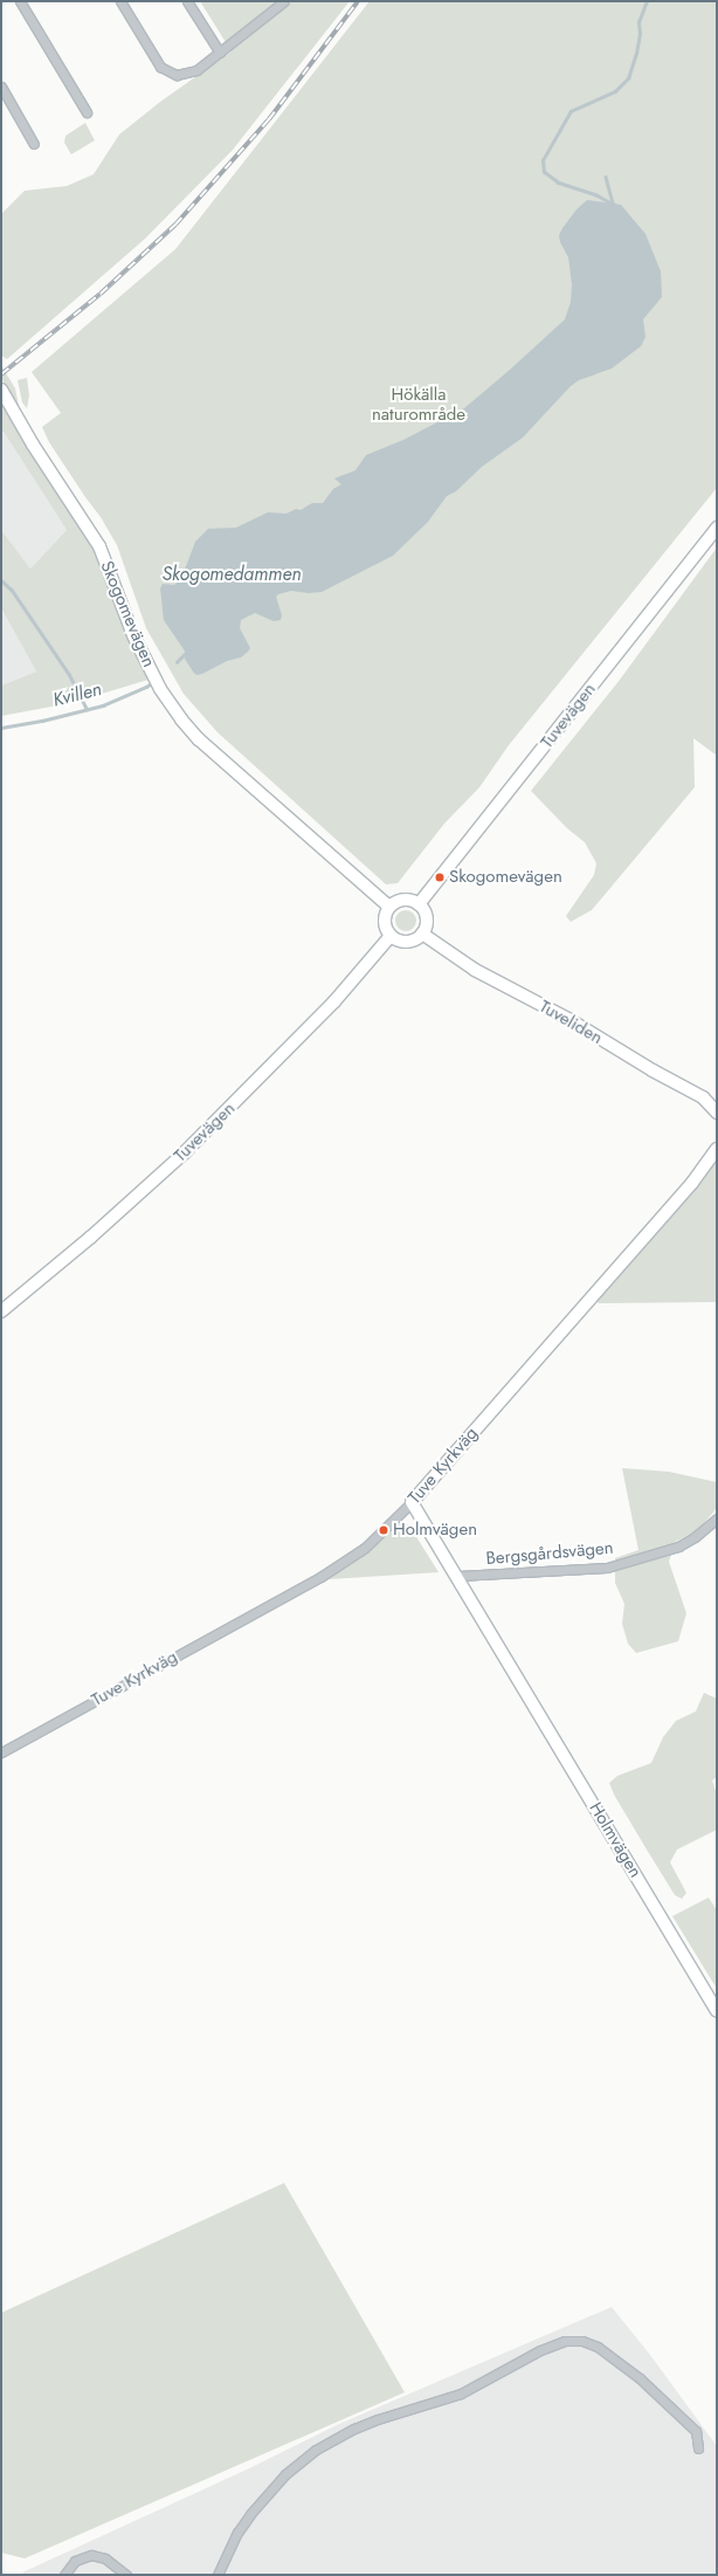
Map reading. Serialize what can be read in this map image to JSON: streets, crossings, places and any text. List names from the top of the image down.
{
  "streets": {
    "street": [
      "Skogomevägen",
      "Tuvevägen",
      "Tuveliden",
      "Tuve Kyrkväg",
      "Bergsgårdsvägen",
      "Holmvägen"
    ]
  },
  "crossings": [
    ["Skogomevägen", "Tuvevägen"],
    ["Skogomevägen", "Tuveliden"],
    ["Tuvevägen", "Tuveliden"],
    ["Tuve Kyrkväg", "Holmvägen"],
    ["Bergsgårdsvägen", "Holmvägen"]
  ],
  "water": ["Skogomedammen", "Kvillen"],
  "parks": ["Hökälla naturområde"],
  "places": ["Skogomevägen", "Holmvägen"]
}
